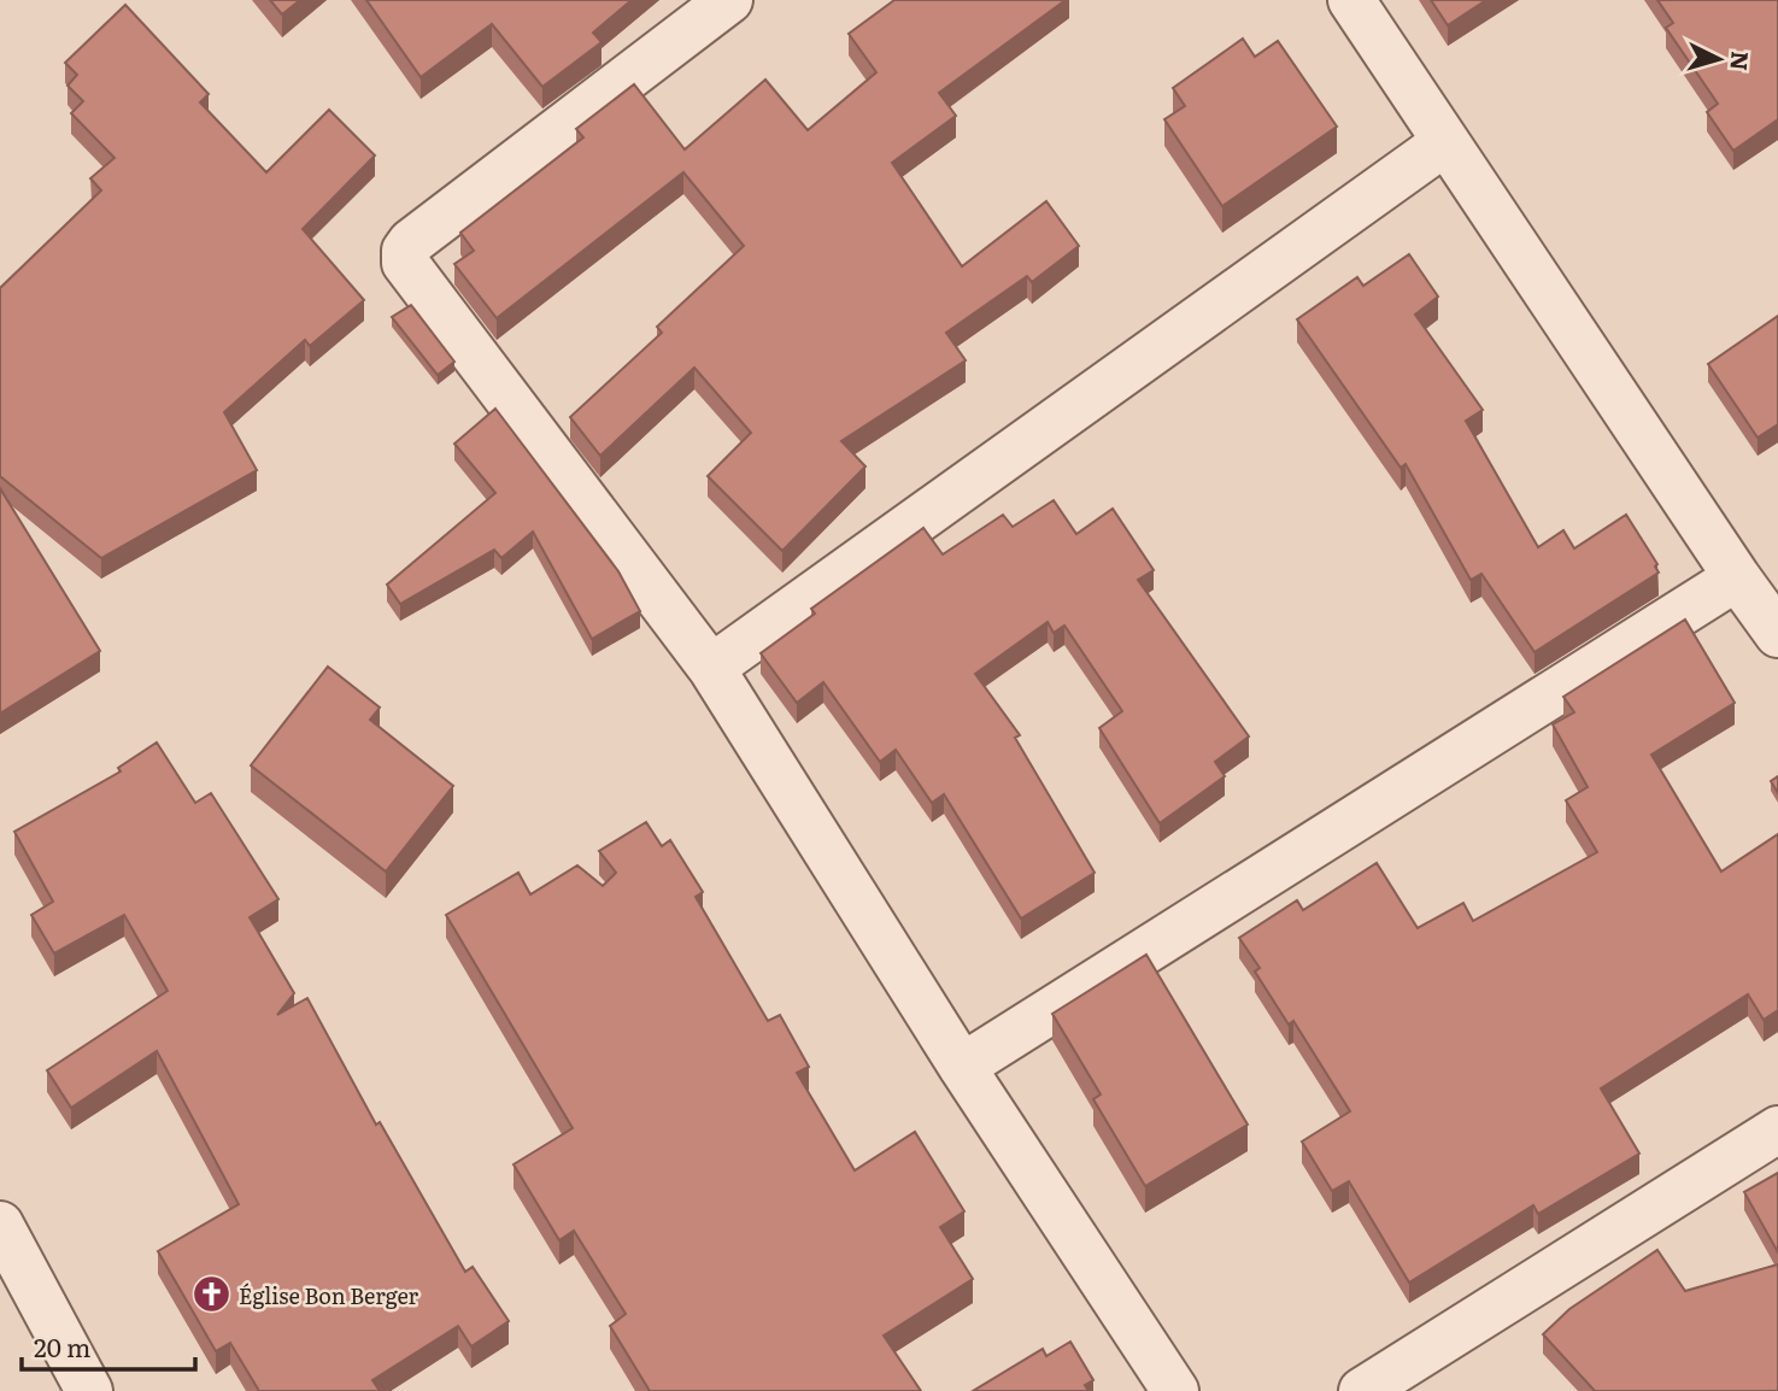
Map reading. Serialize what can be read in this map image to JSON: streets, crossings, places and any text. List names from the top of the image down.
{
  "places": {
    "church": ["Église Bon Berger"]
  },
  "scale_bar": "20 m",
  "north": "right"
}
